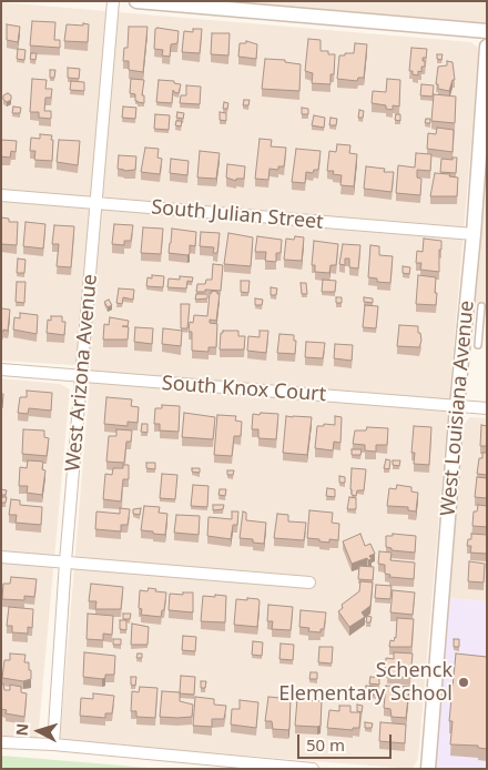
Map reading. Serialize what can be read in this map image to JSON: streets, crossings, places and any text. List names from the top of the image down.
{
  "streets": {
    "street": [
      "South Julian Street",
      "West Arizona Avenue",
      "South Knox Court",
      "West Louisiana Avenue"
    ]
  },
  "crossings": [
    ["South Julian Street", "West Arizona Avenue"],
    ["South Julian Street", "West Louisiana Avenue"],
    ["West Arizona Avenue", "South Knox Court"],
    ["South Knox Court", "West Louisiana Avenue"]
  ],
  "places": ["Schenck Elementary School"],
  "scale_bar": "50 m",
  "north": "left"
}
